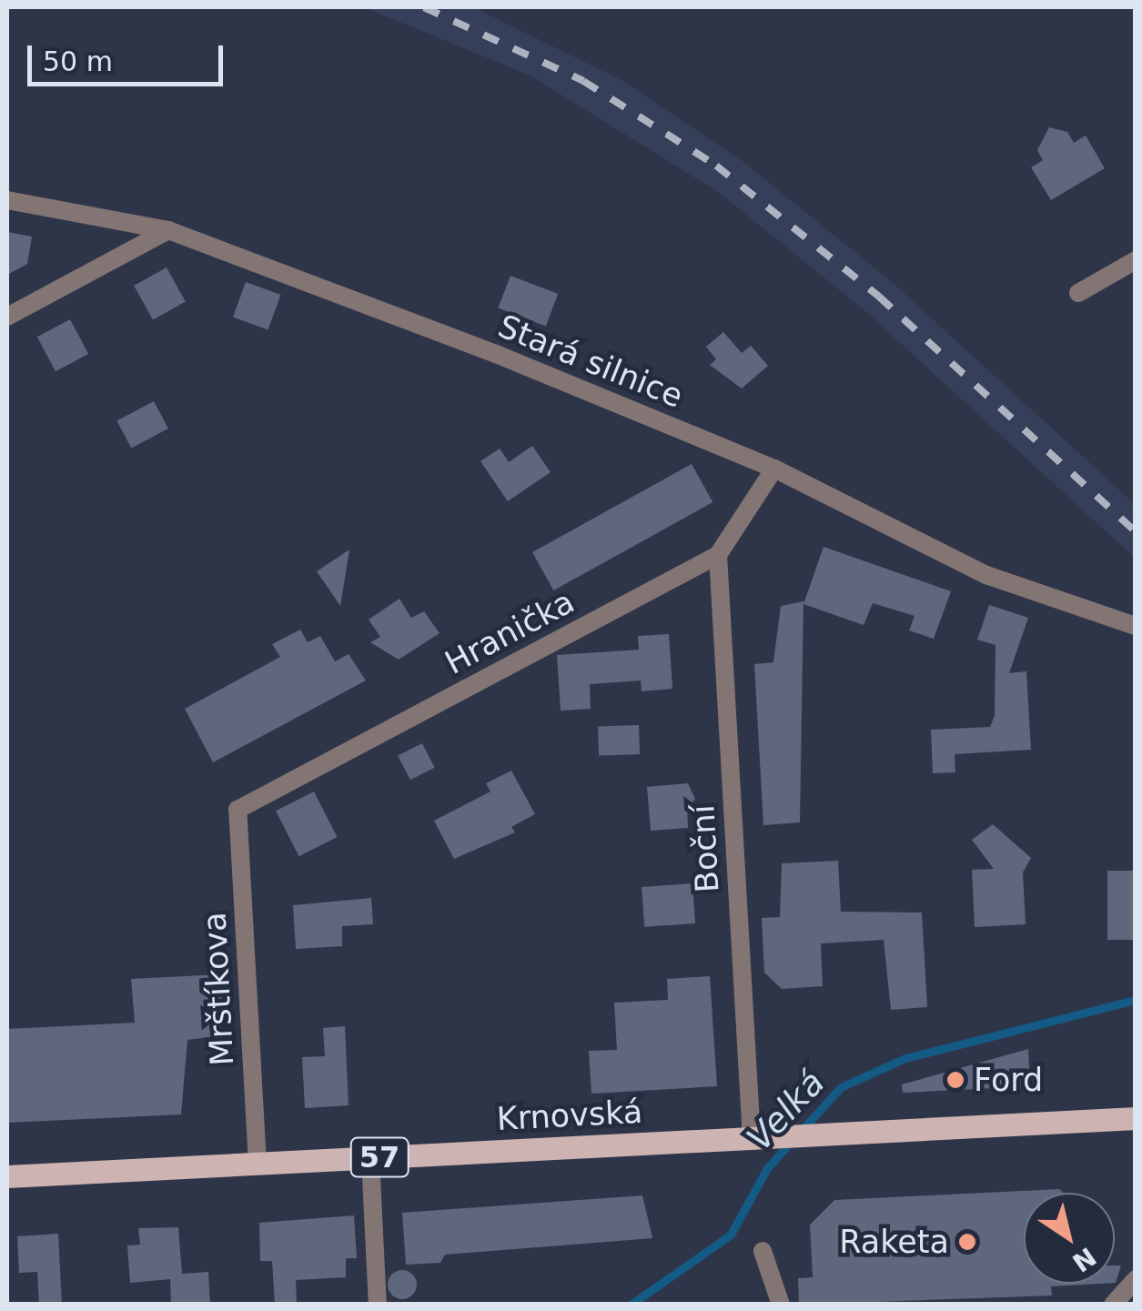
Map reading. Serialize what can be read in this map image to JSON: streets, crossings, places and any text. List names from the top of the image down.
{
  "streets": {
    "main road": ["Krnovská", "57"],
    "street": [
      "Stará silnice",
      "Hranička",
      "Boční",
      "Mrštíkova"
    ]
  },
  "crossings": [
    ["Stará silnice", "Hranička"],
    ["Hranička", "Boční"],
    ["Hranička", "Mrštíkova"],
    ["Boční", "Krnovská"],
    ["Mrštíkova", "Krnovská"]
  ],
  "water": ["Velká"],
  "places": ["Ford", "Raketa"],
  "scale_bar": "50 m",
  "north": "bottom right"
}
